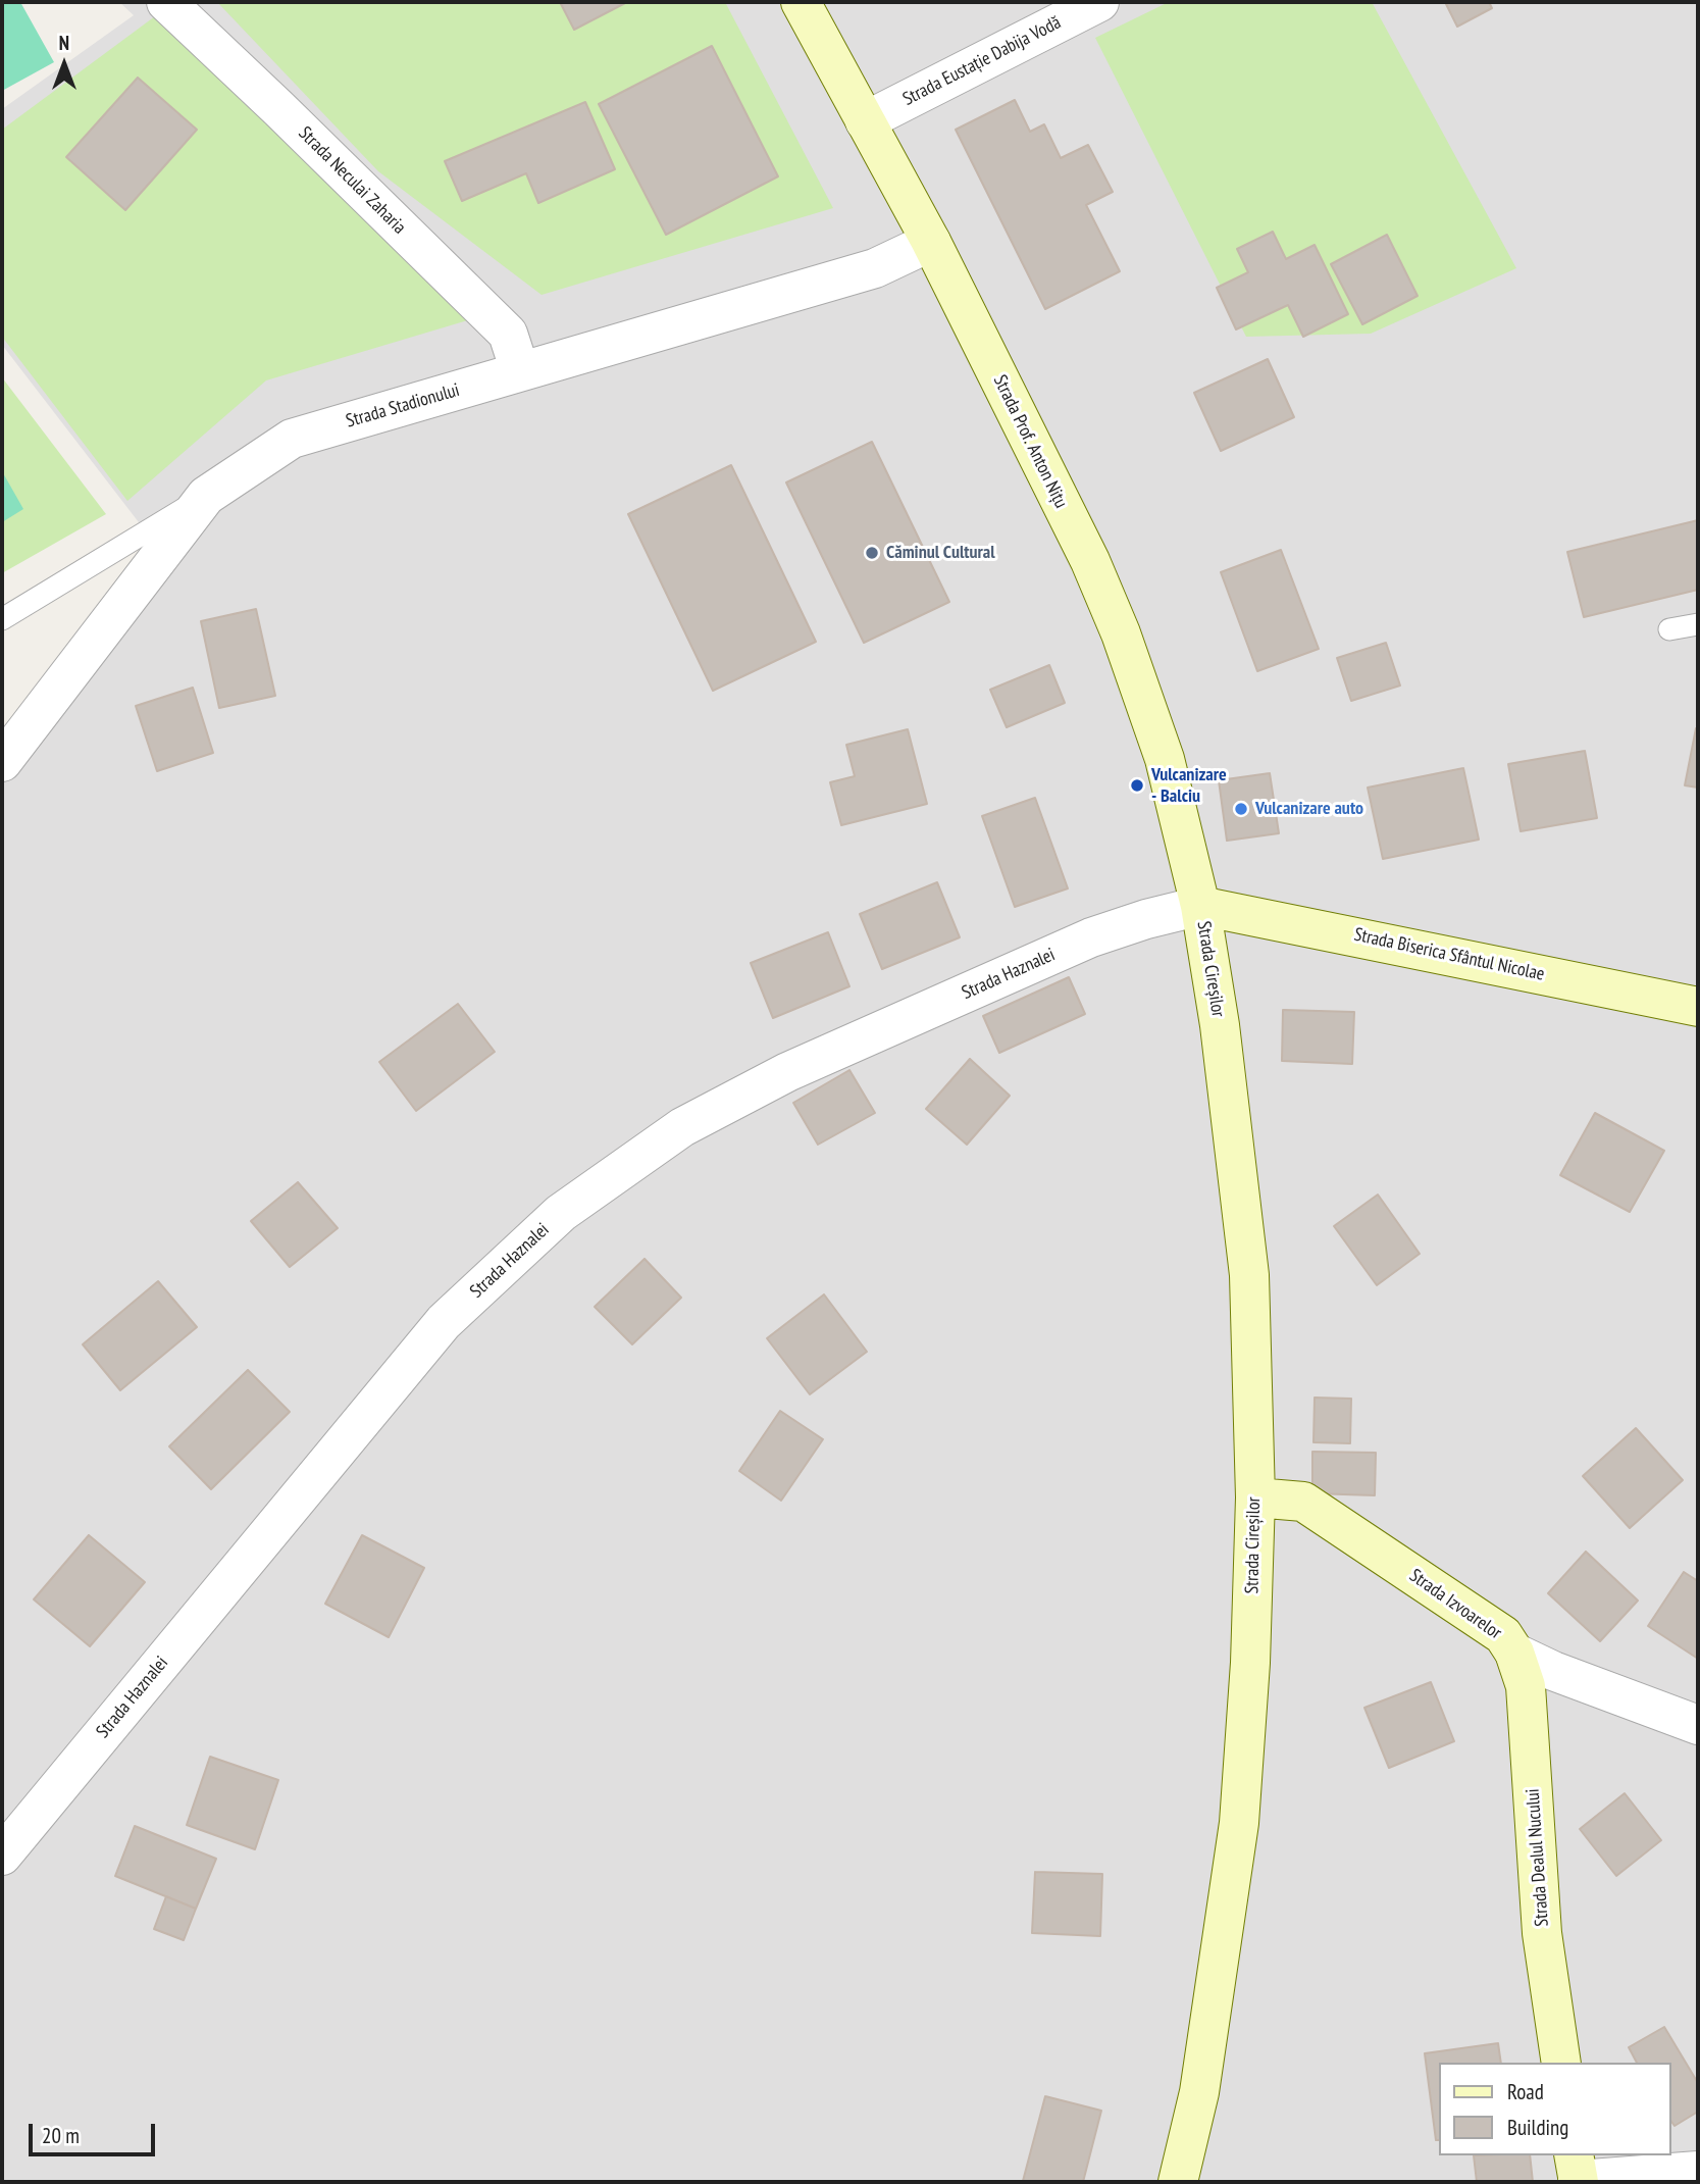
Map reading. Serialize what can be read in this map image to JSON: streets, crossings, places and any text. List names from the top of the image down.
{
  "streets": {
    "street": [
      "Strada Eustație Dabija Vodă",
      "Strada Neculai Zaharia",
      "Strada Stadionului",
      "Strada Prof. Anton Nițu",
      "Strada Biserica Sfântul Nicolae",
      "Strada Cireșilor",
      "Strada Haznalei",
      "Strada Izvoarelor",
      "Strada Dealul Nucului"
    ]
  },
  "crossings": [
    ["Strada Eustație Dabija Vodă", "Strada Prof. Anton Nițu"],
    ["Strada Neculai Zaharia", "Strada Stadionului"],
    ["Strada Stadionului", "Strada Prof. Anton Nițu"],
    ["Strada Prof. Anton Nițu", "Strada Biserica Sfântul Nicolae"],
    ["Strada Prof. Anton Nițu", "Strada Cireșilor"],
    ["Strada Prof. Anton Nițu", "Strada Haznalei"],
    ["Strada Biserica Sfântul Nicolae", "Strada Cireșilor"],
    ["Strada Biserica Sfântul Nicolae", "Strada Haznalei"],
    ["Strada Cireșilor", "Strada Haznalei"],
    ["Strada Cireșilor", "Strada Izvoarelor"],
    ["Strada Izvoarelor", "Strada Dealul Nucului"]
  ],
  "places": ["Căminul Cultural", "Vulcanizare - Balciu", "Vulcanizare auto"],
  "legend": ["Road", "Building"],
  "scale_bar": "20 m",
  "north": "top"
}
